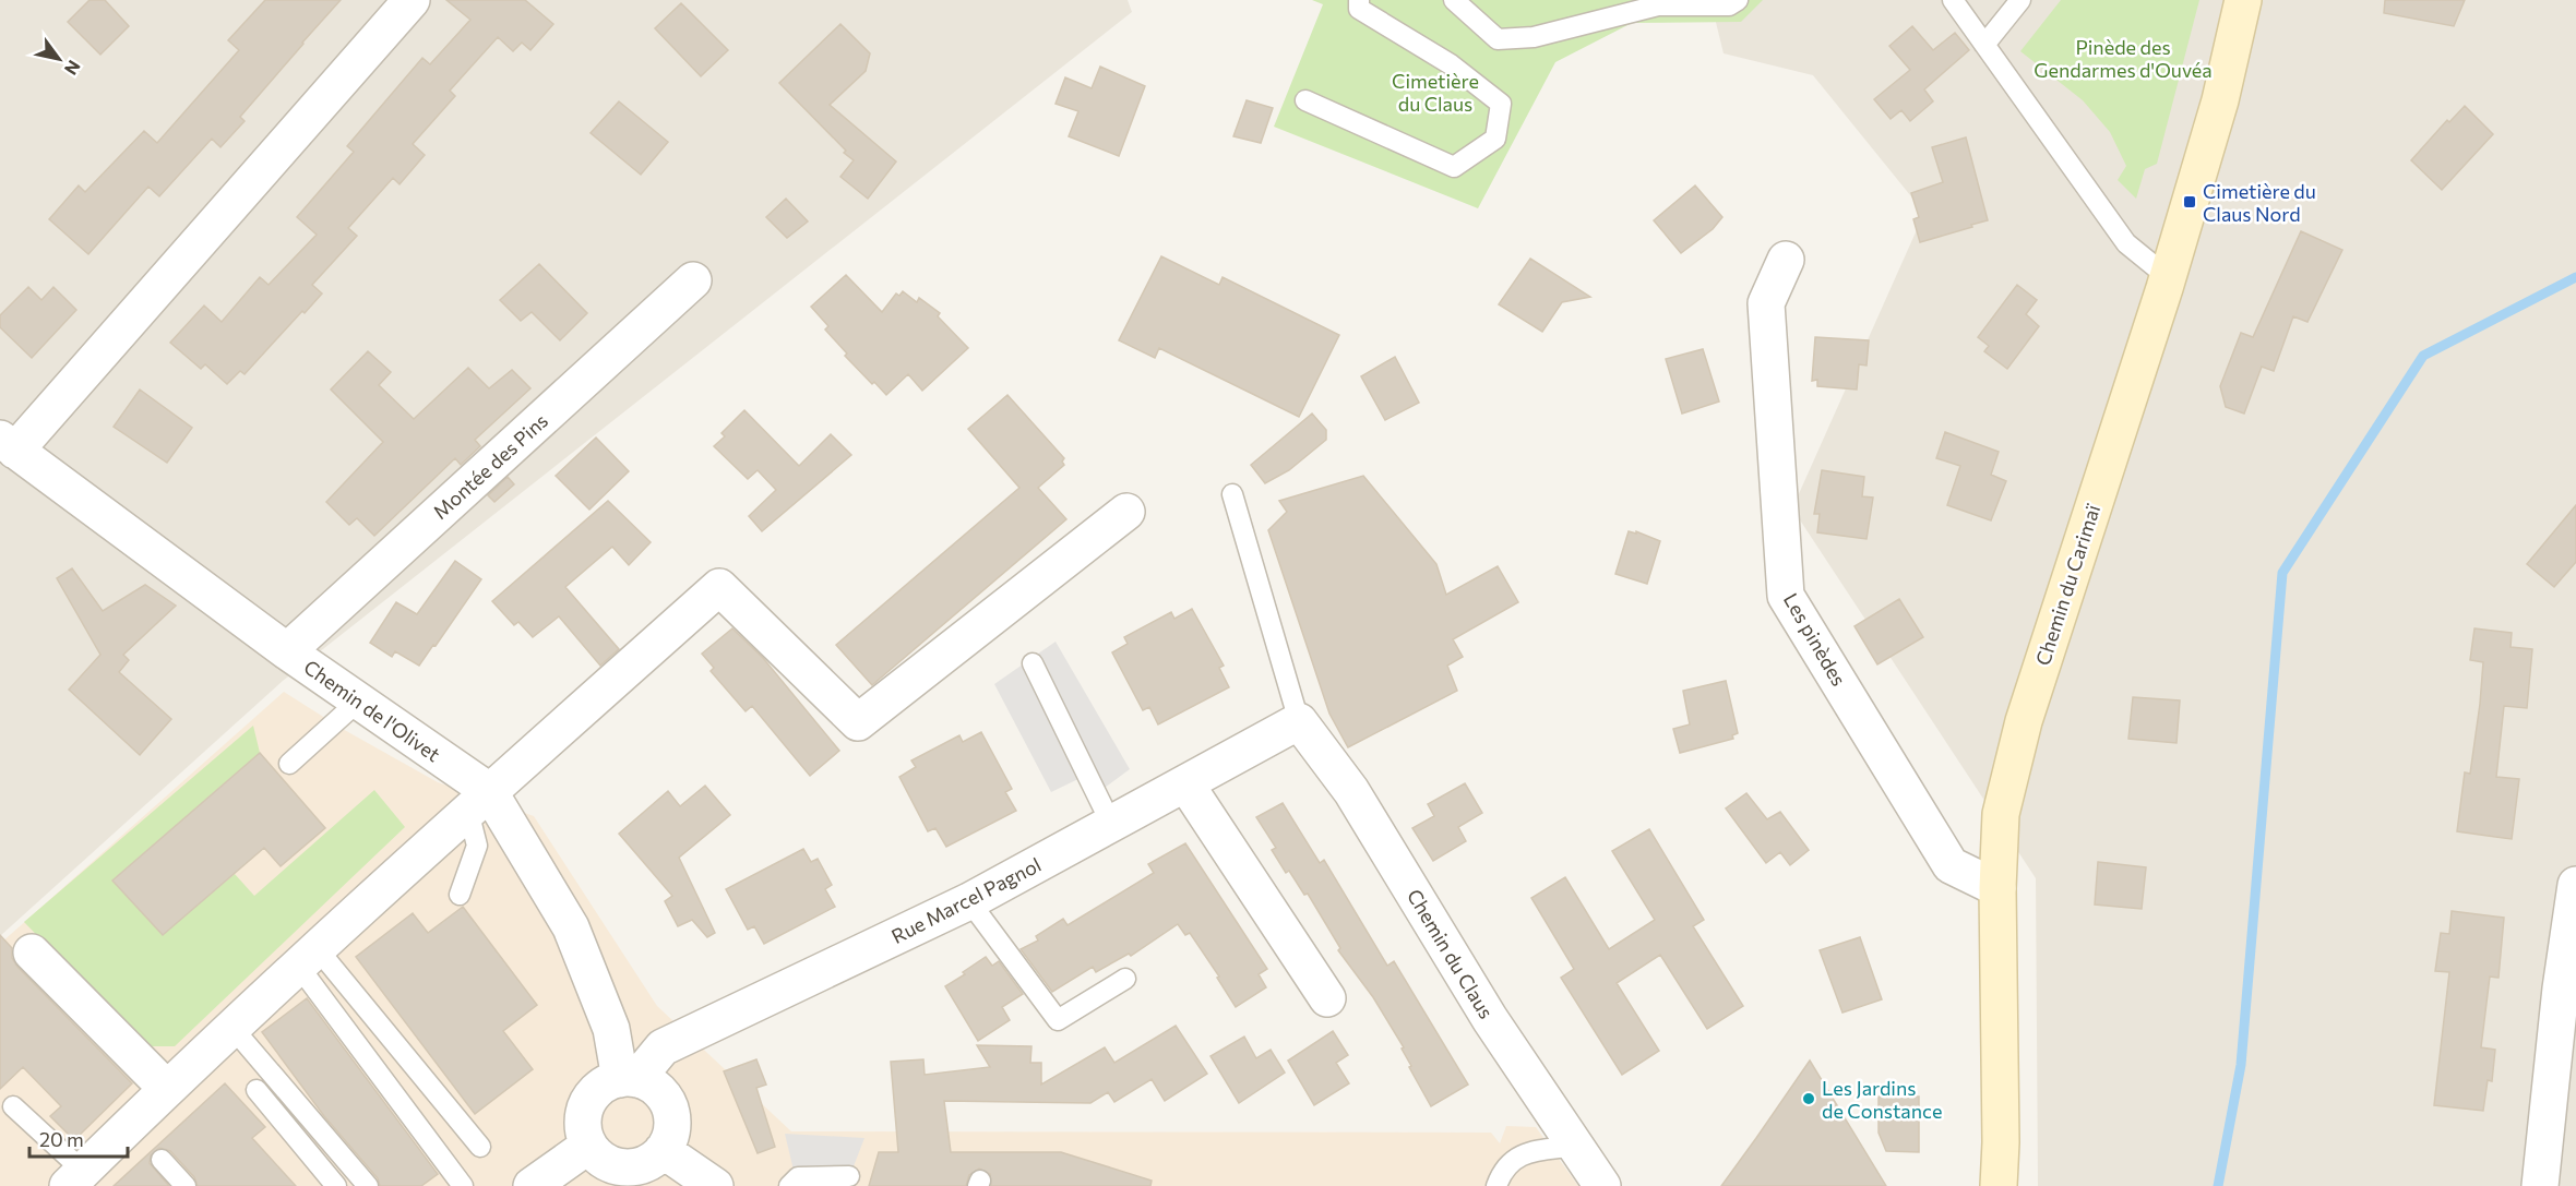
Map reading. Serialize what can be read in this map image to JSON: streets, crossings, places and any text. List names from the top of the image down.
{
  "streets": {
    "main road": ["Chemin du Carimaï"],
    "street": [
      "Montée des Pins",
      "Les pinèdes",
      "Chemin de l'Olivet",
      "Rue Marcel Pagnol",
      "Chemin du Claus"
    ]
  },
  "crossings": [
    ["Montée des Pins", "Chemin de l'Olivet"],
    ["Chemin du Carimaï", "Les pinèdes"],
    ["Chemin de l'Olivet", "Rue Marcel Pagnol"],
    ["Rue Marcel Pagnol", "Chemin du Claus"]
  ],
  "parks": ["Pinède des Gendarmes d'Ouvéa", "Cimetière du Claus"],
  "places": {
    "transit": ["Cimetière du Claus Nord"],
    "other": ["Les Jardins de Constance"]
  },
  "scale_bar": "20 m",
  "north": "bottom right"
}
